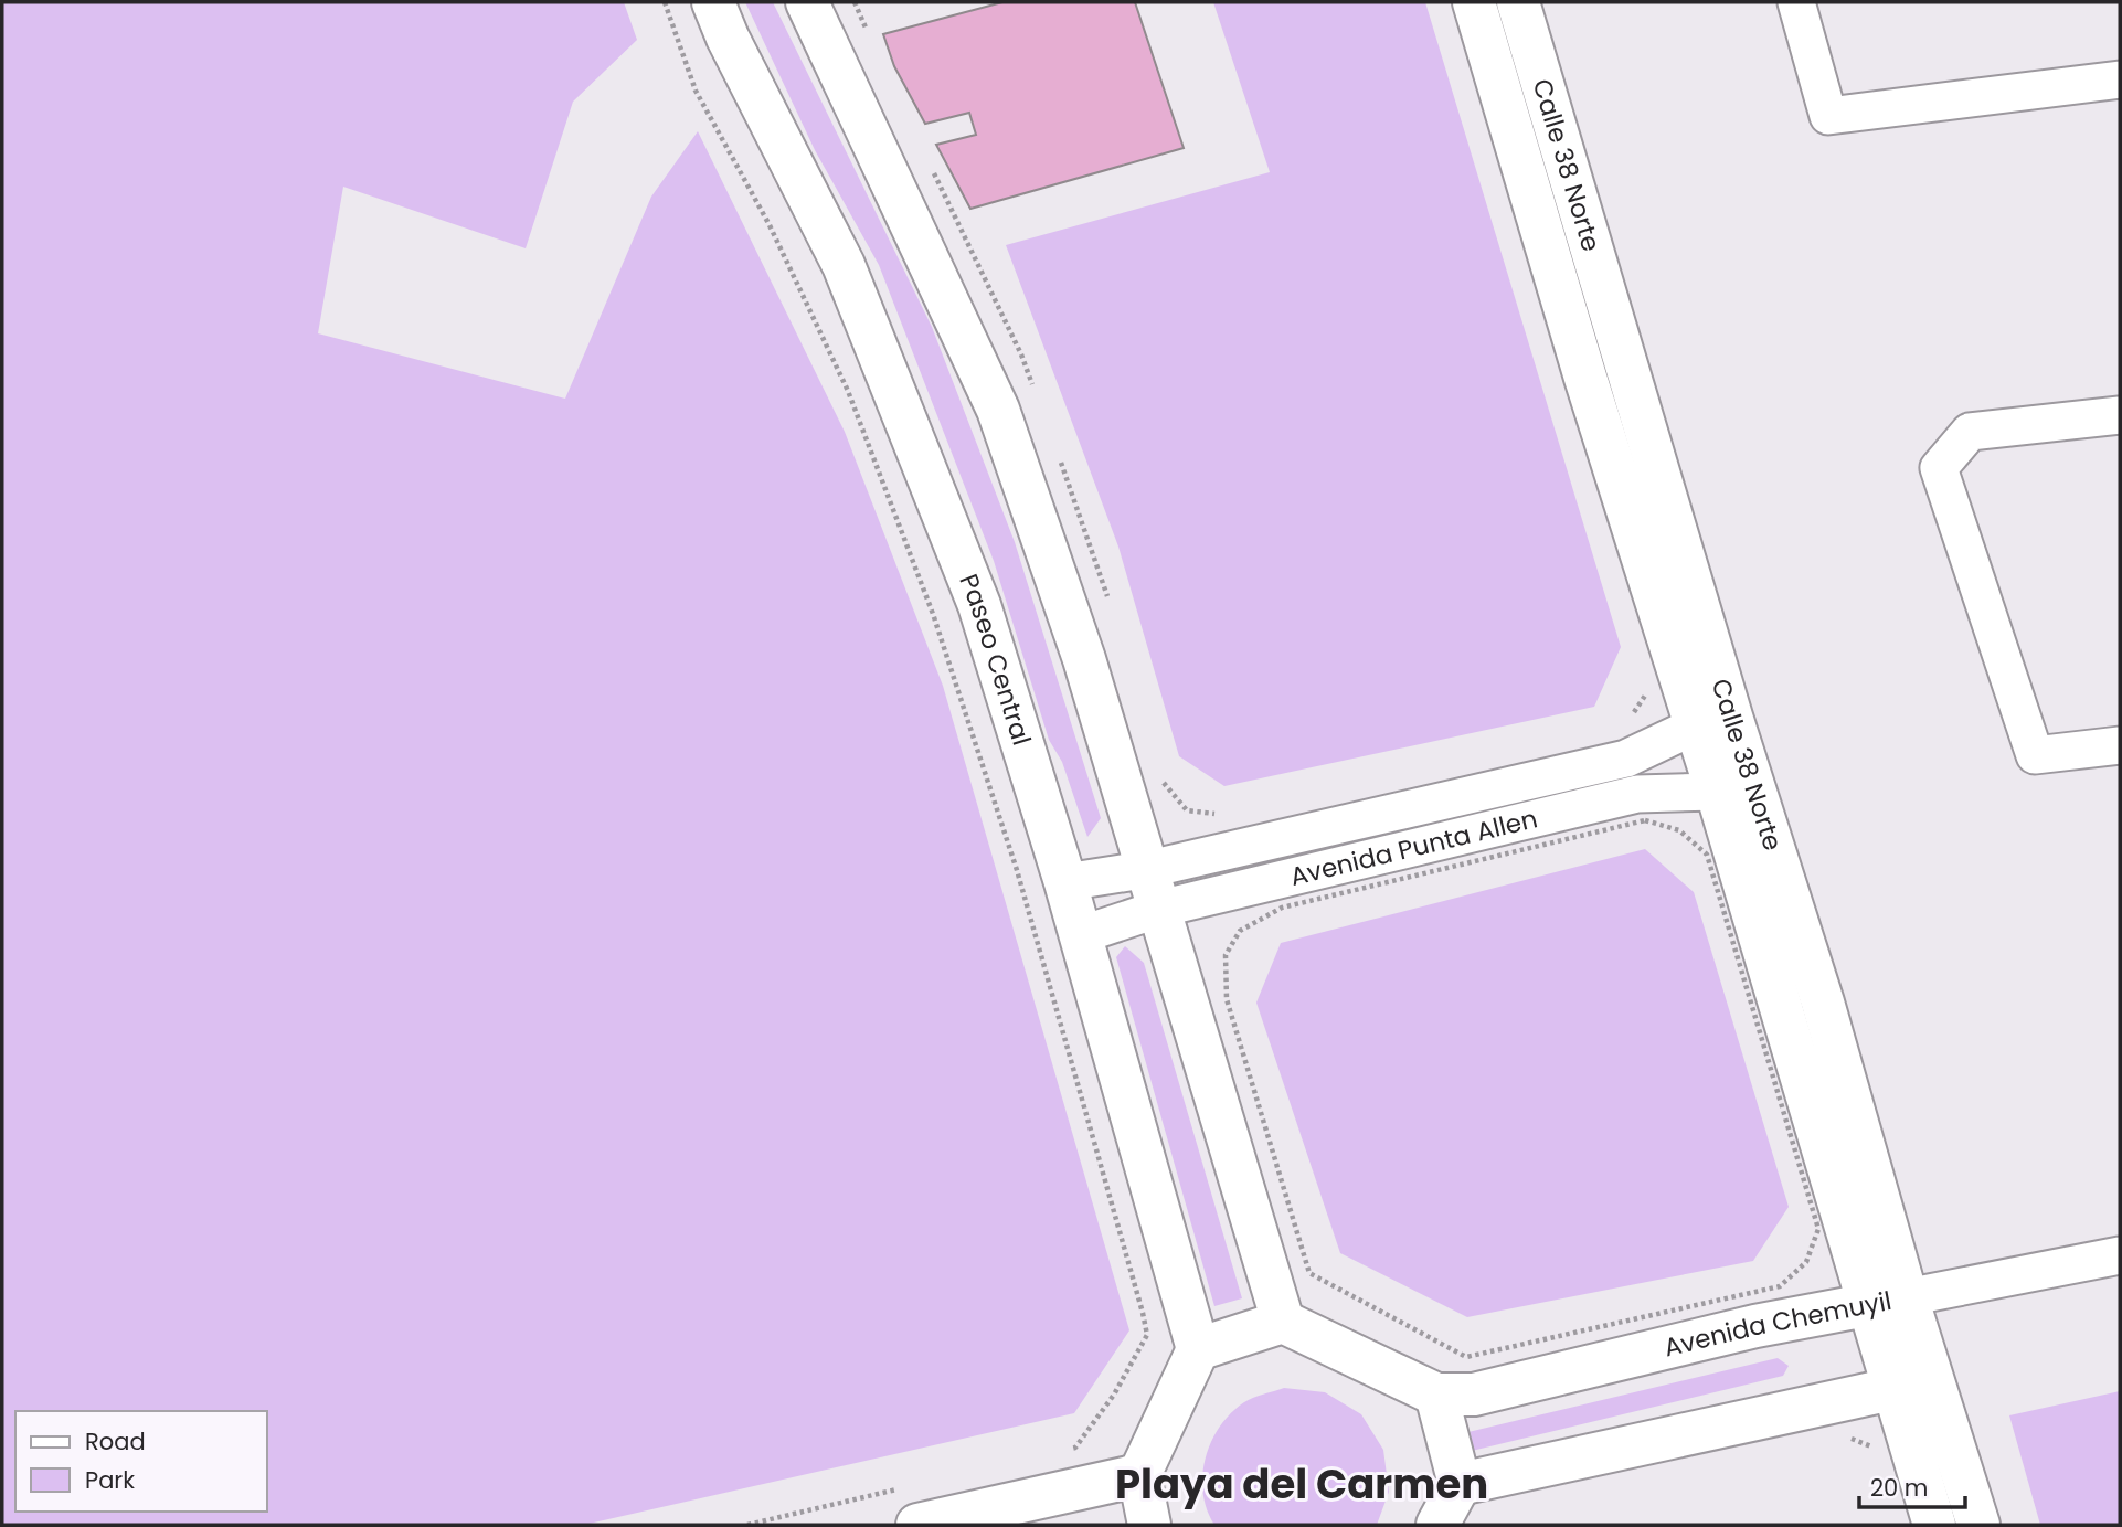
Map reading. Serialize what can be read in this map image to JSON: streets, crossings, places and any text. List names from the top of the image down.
{
  "streets": {
    "main road": ["Calle 38 Norte", "Paseo Central", "Avenida Chemuyil"],
    "street": ["Avenida Punta Allen"]
  },
  "crossings": [
    ["Calle 38 Norte", "Avenida Punta Allen"],
    ["Calle 38 Norte", "Avenida Chemuyil"],
    ["Paseo Central", "Avenida Punta Allen"]
  ],
  "districts": ["Playa del Carmen"],
  "legend": ["Road", "Park"],
  "scale_bar": "20 m"
}
